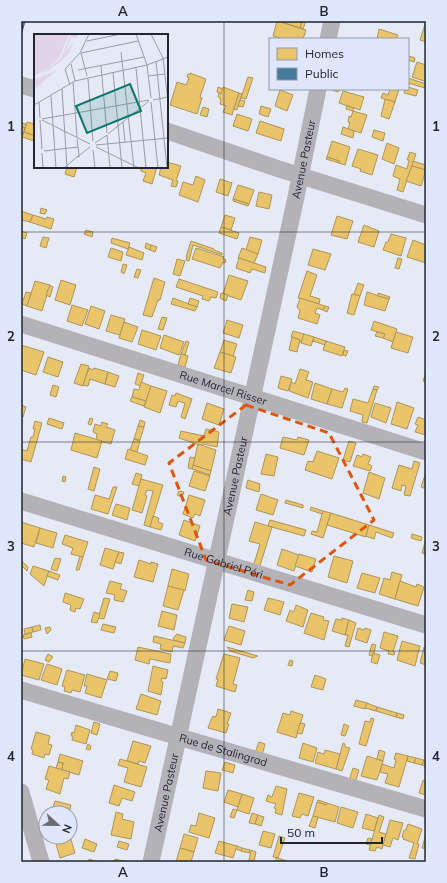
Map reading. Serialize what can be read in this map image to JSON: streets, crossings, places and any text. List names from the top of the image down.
{
  "streets": {
    "street": [
      "Avenue Pasteur",
      "Rue Marcel Risser",
      "Rue Gabriel Péri",
      "Rue de Stalingrad"
    ]
  },
  "crossings": [
    ["Avenue Pasteur", "Rue Marcel Risser"],
    ["Avenue Pasteur", "Rue Gabriel Péri"],
    ["Avenue Pasteur", "Rue de Stalingrad"]
  ],
  "legend": ["Homes", "Public"],
  "scale_bar": "50 m",
  "north": "right",
  "grid": {
    "columns": ["A", "B"],
    "rows": [
      "1",
      "2",
      "3",
      "4"
    ]
  }
}
